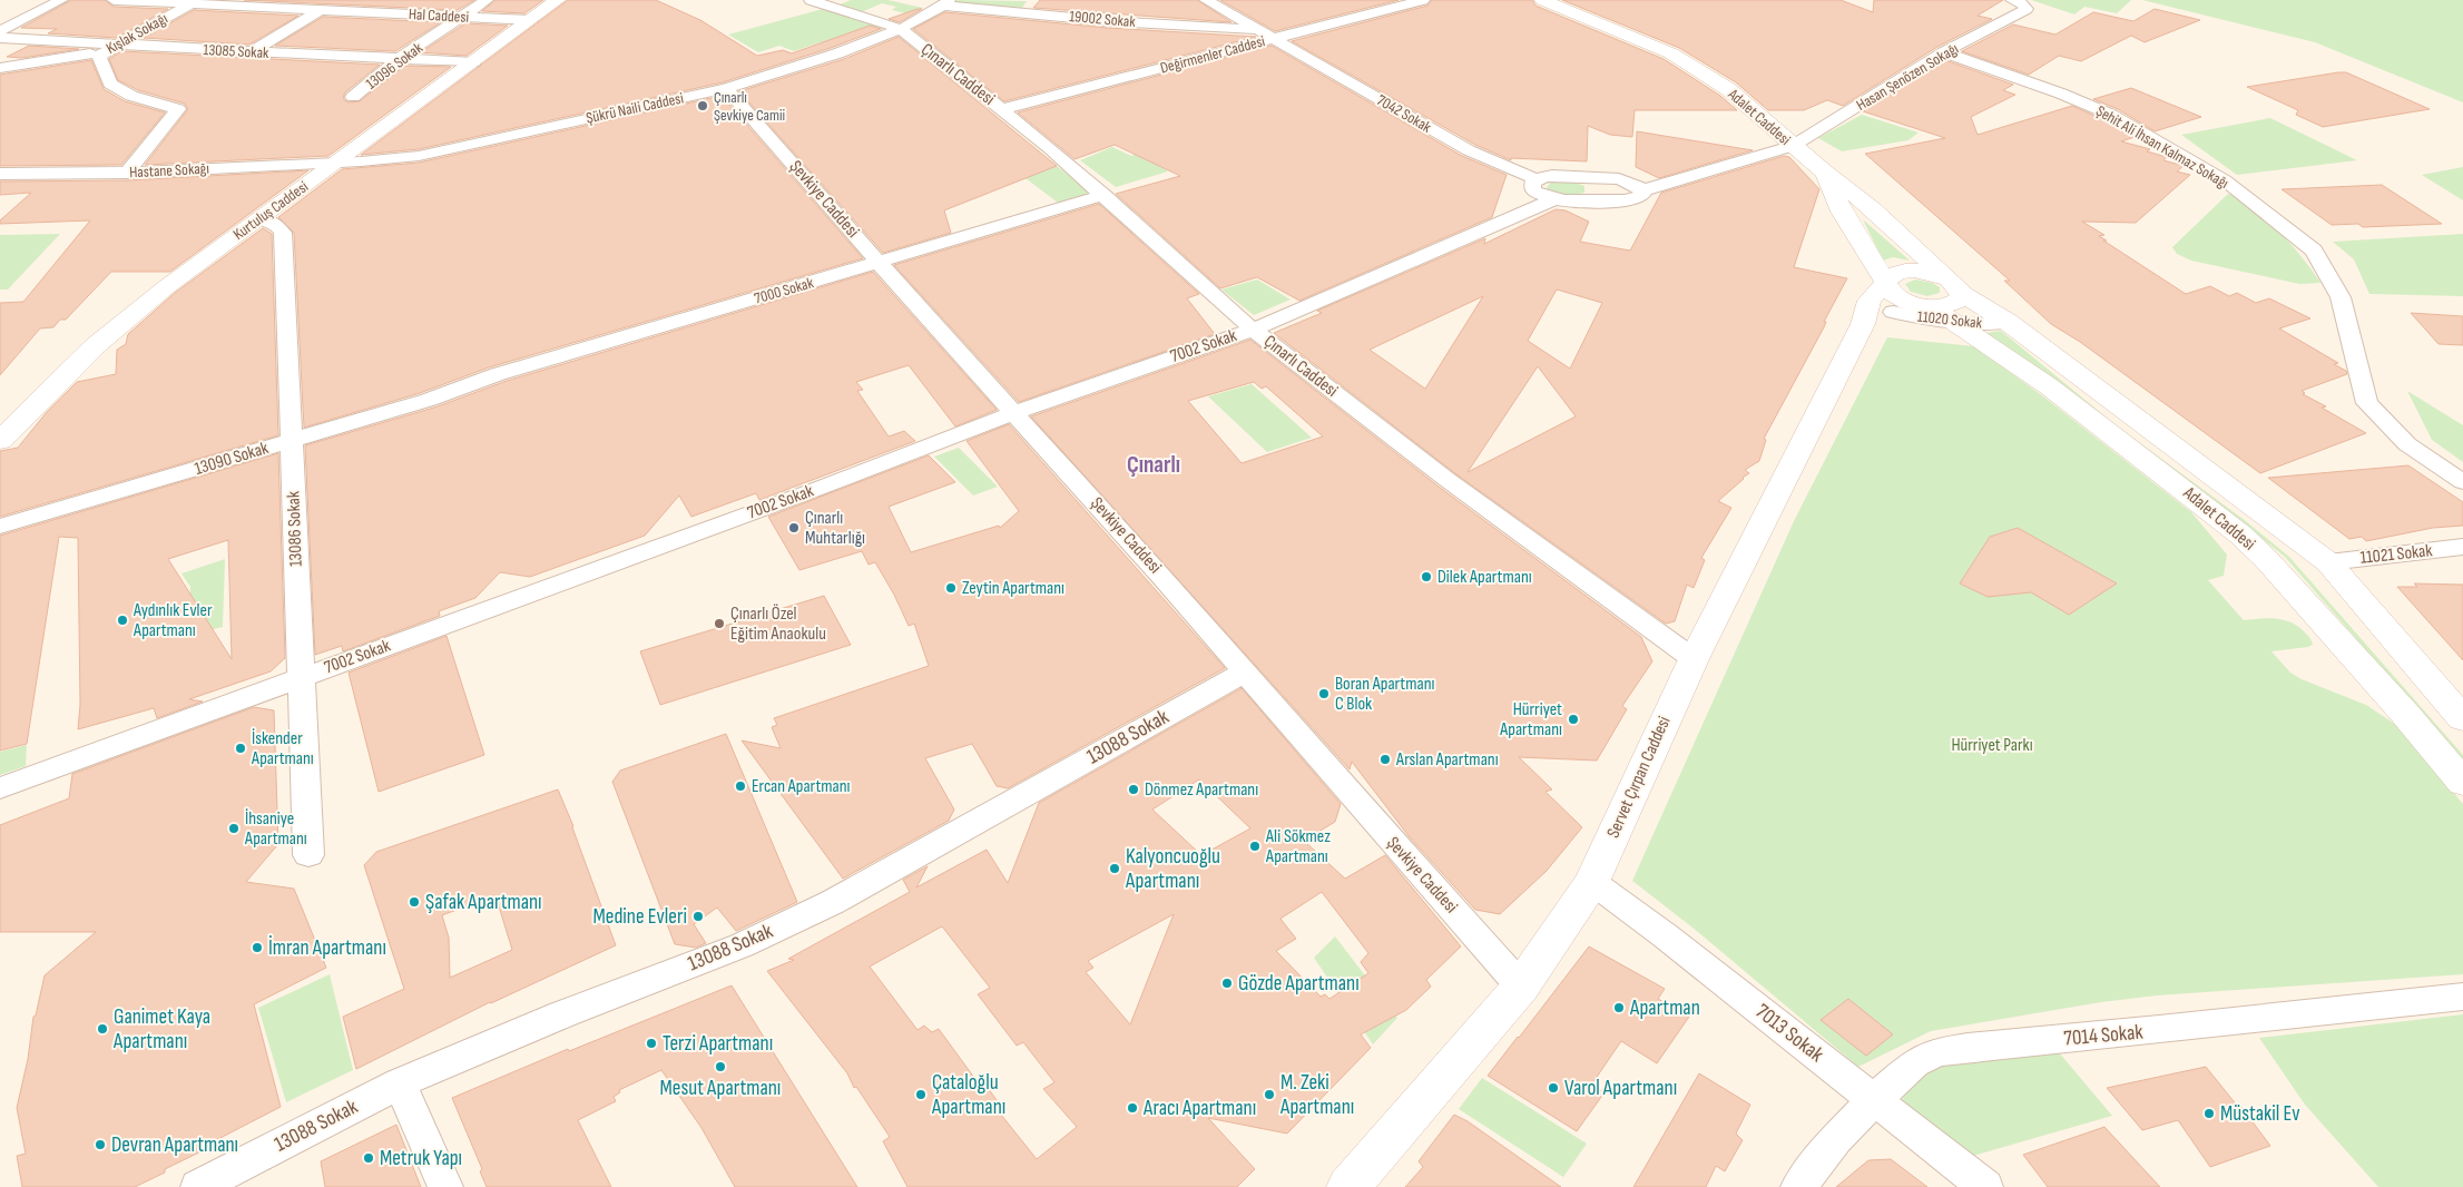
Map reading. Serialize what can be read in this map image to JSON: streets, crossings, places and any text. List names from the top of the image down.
{
  "streets": {
    "main road": ["Adalet Caddesi", "Kurtuluş Caddesi", "Servet Çırpan Caddesi"],
    "street": [
      "Hal Caddesi",
      "19002 Sokak",
      "Kışlak Sokağı",
      "13085 Sokak",
      "Değirmenler Caddesi",
      "13096 Sokak",
      "Çınarlı Caddesi",
      "Hasan Şenözen Sokağı",
      "Şükrü Naili Caddesi",
      "7042 Sokak",
      "Şehit Ali İhsan Kalmaz Sokağı",
      "Hastane Sokağı",
      "Şevkiye Caddesi",
      "7000 Sokak",
      "11020 Sokak",
      "7002 Sokak",
      "13090 Sokak",
      "13086 Sokak",
      "11021 Sokak",
      "13088 Sokak",
      "7013 Sokak",
      "7014 Sokak"
    ]
  },
  "crossings": [
    ["Hal Caddesi", "Kışlak Sokağı"],
    ["Hal Caddesi", "13096 Sokak"],
    ["Hal Caddesi", "Kurtuluş Caddesi"],
    ["19002 Sokak", "Şükrü Naili Caddesi"],
    ["19002 Sokak", "7042 Sokak"],
    ["Kışlak Sokağı", "13085 Sokak"],
    ["Kışlak Sokağı", "Hastane Sokağı"],
    ["13085 Sokak", "13096 Sokak"],
    ["13085 Sokak", "Kurtuluş Caddesi"],
    ["Değirmenler Caddesi", "Çınarlı Caddesi"],
    ["Değirmenler Caddesi", "7042 Sokak"],
    ["Çınarlı Caddesi", "Şükrü Naili Caddesi"],
    ["Çınarlı Caddesi", "7000 Sokak"],
    ["Çınarlı Caddesi", "7002 Sokak"],
    ["Çınarlı Caddesi", "Servet Çırpan Caddesi"],
    ["Hasan Şenözen Sokağı", "Adalet Caddesi"],
    ["Hasan Şenözen Sokağı", "Şehit Ali İhsan Kalmaz Sokağı"],
    ["Şükrü Naili Caddesi", "Hastane Sokağı"],
    ["Şükrü Naili Caddesi", "Şevkiye Caddesi"],
    ["Şükrü Naili Caddesi", "Kurtuluş Caddesi"],
    ["Adalet Caddesi", "11020 Sokak"],
    ["Adalet Caddesi", "11021 Sokak"],
    ["Adalet Caddesi", "Servet Çırpan Caddesi"],
    ["Hastane Sokağı", "Kurtuluş Caddesi"],
    ["Şevkiye Caddesi", "7000 Sokak"],
    ["Şevkiye Caddesi", "7002 Sokak"],
    ["Şevkiye Caddesi", "13088 Sokak"],
    ["Şevkiye Caddesi", "Servet Çırpan Caddesi"],
    ["Kurtuluş Caddesi", "13086 Sokak"],
    ["7000 Sokak", "13090 Sokak"],
    ["11020 Sokak", "Servet Çırpan Caddesi"],
    ["7002 Sokak", "13086 Sokak"],
    ["13090 Sokak", "13086 Sokak"],
    ["Servet Çırpan Caddesi", "7013 Sokak"],
    ["7013 Sokak", "7014 Sokak"]
  ],
  "districts": ["Çınarlı"],
  "parks": ["Hürriyet Parkı"],
  "places": [
    "Çınarlı Şevkiye Camii",
    "Çınarlı Muhtarlığı",
    "Dilek Apartmanı",
    "Zeytin Apartmanı",
    "Aydınlık Evler Apartmanı",
    "Çınarlı Özel Eğitim Anaokulu",
    "Boran Apartmanı C Blok",
    "Hürriyet Apartmanı",
    "İskender Apartmanı",
    "Arslan Apartmanı",
    "Ercan Apartmanı",
    "Dönmez Apartmanı",
    "İhsaniye Apartmanı",
    "Ali Sökmez Apartmanı",
    "Kalyoncuoğlu Apartmanı",
    "Şafak Apartmanı",
    "Medine Evleri",
    "İmran Apartmanı",
    "Gözde Apartmanı",
    "Apartman",
    "Ganimet Kaya Apartmanı",
    "Terzi Apartmanı",
    "Mesut Apartmanı",
    "Varol Apartmanı",
    "Çataloğlu Apartmanı",
    "M. Zeki Apartmanı",
    "Aracı Apartmanı",
    "Müstakil Ev",
    "Devran Apartmanı",
    "Metruk Yapı"
  ]
}
